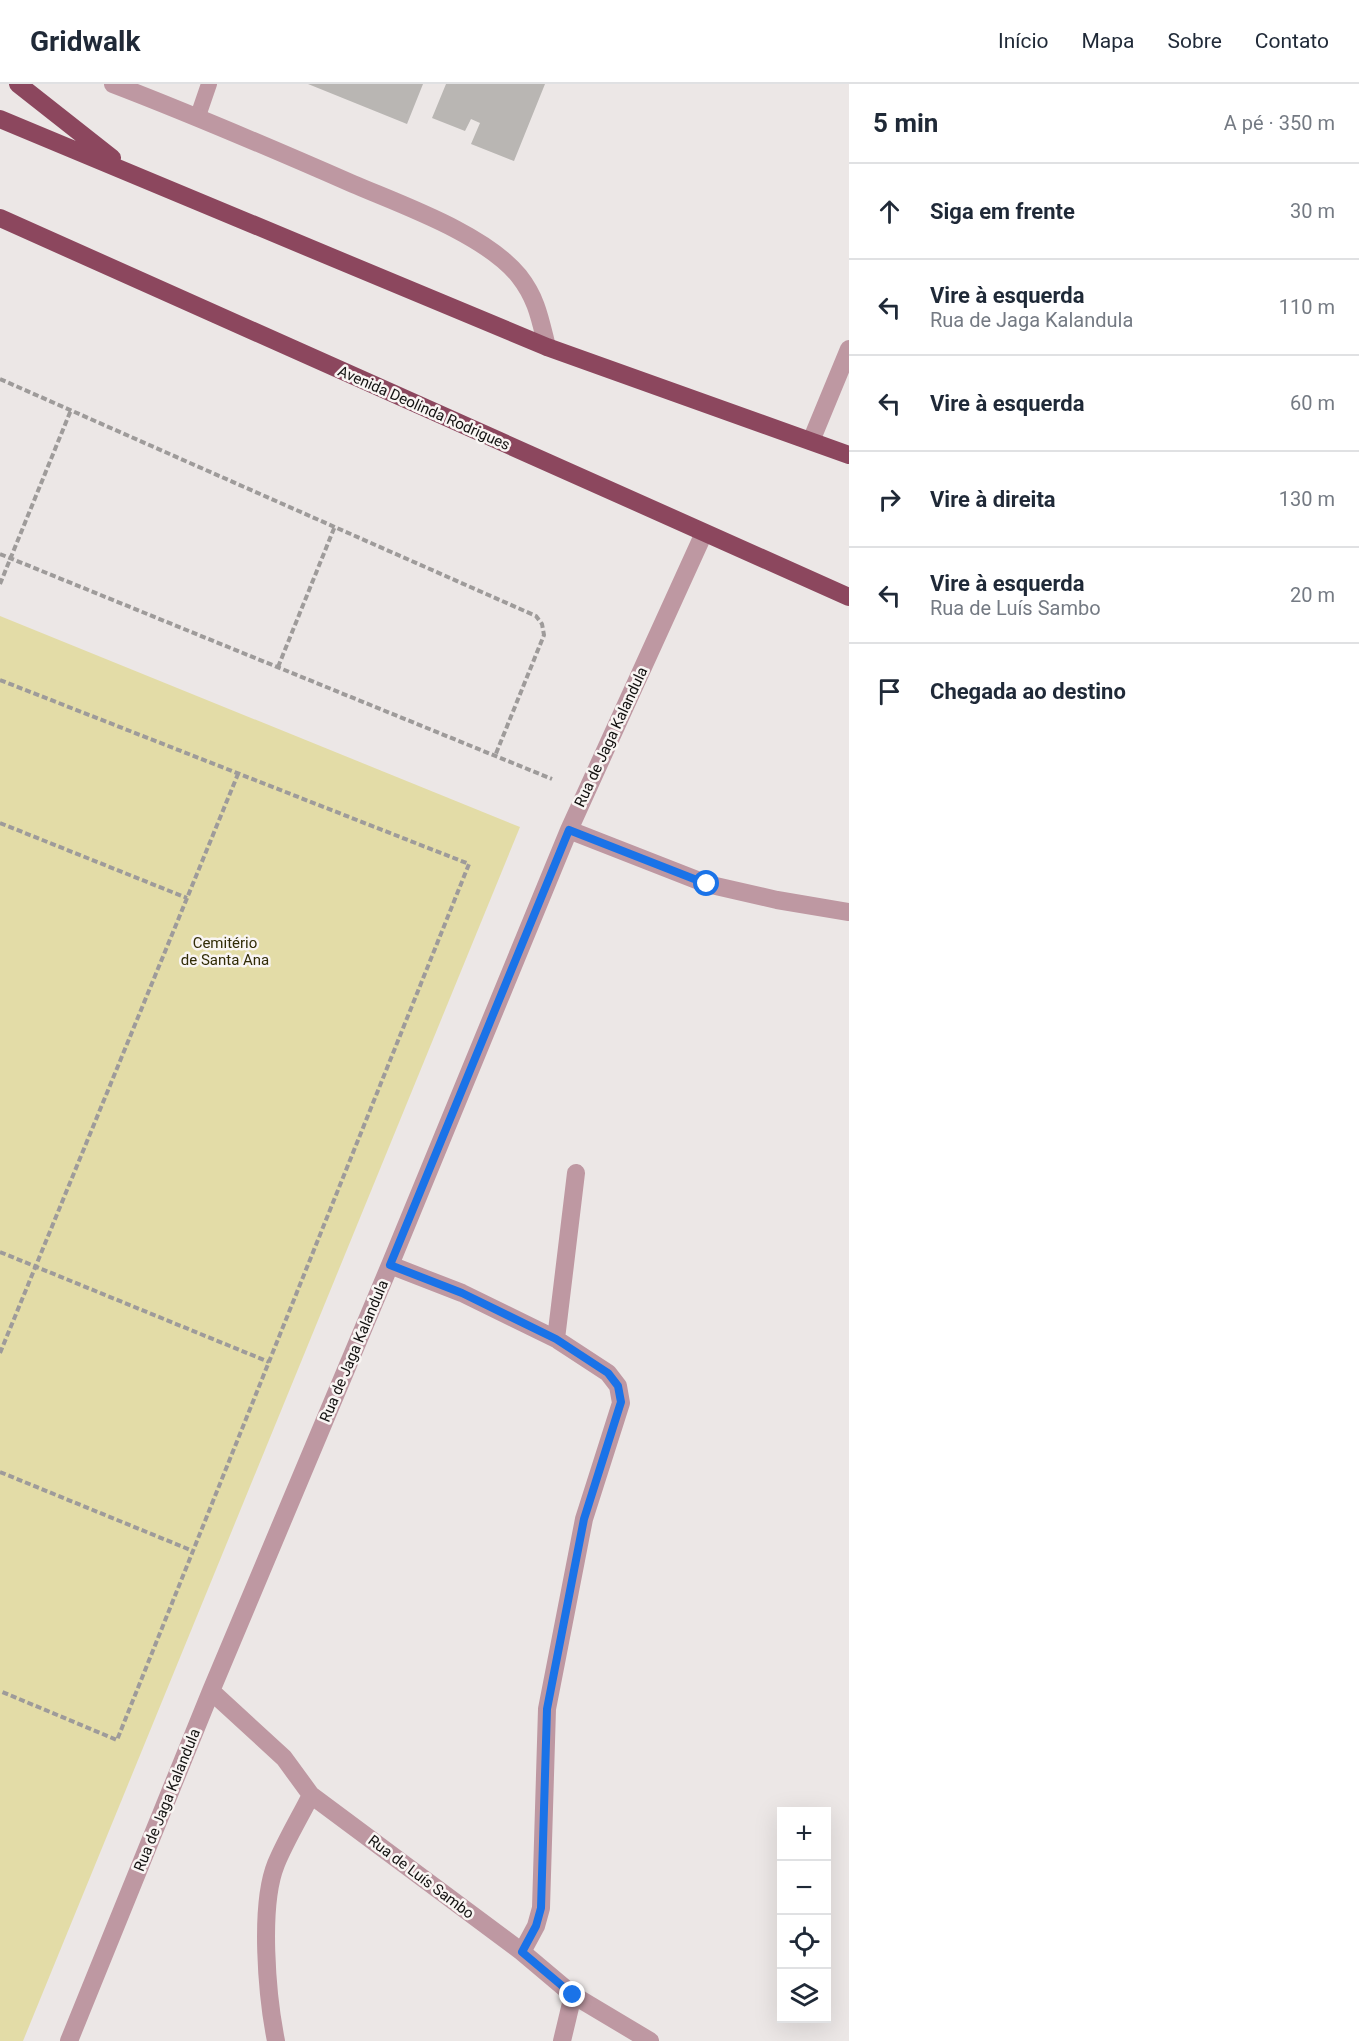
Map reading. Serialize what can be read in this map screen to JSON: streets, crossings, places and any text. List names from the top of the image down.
{
  "streets": {
    "highway": ["Avenida Deolinda Rodrigues"],
    "street": ["Rua de Jaga Kalandula", "Rua de Luís Sambo"]
  },
  "crossings": [
    ["Avenida Deolinda Rodrigues", "Rua de Jaga Kalandula"],
    ["Rua de Jaga Kalandula", "Rua de Luís Sambo"]
  ],
  "parks": ["Cemitério de Santa Ana"],
  "page": {
    "header": "Gridwalk",
    "nav": [
      "Início",
      "Mapa",
      "Sobre",
      "Contato"
    ],
    "heading": ["5 min", "A pé · 350 m"],
    "list": [
      ["Siga em frente", "30 m"],
      ["Vire à esquerda", "Rua de Jaga Kalandula", "110 m"],
      ["Vire à esquerda", "60 m"],
      ["Vire à direita", "130 m"],
      ["Vire à esquerda", "Rua de Luís Sambo", "20 m"],
      "Chegada ao destino"
    ],
    "map_buttons": ["+", "−"]
  }
}
